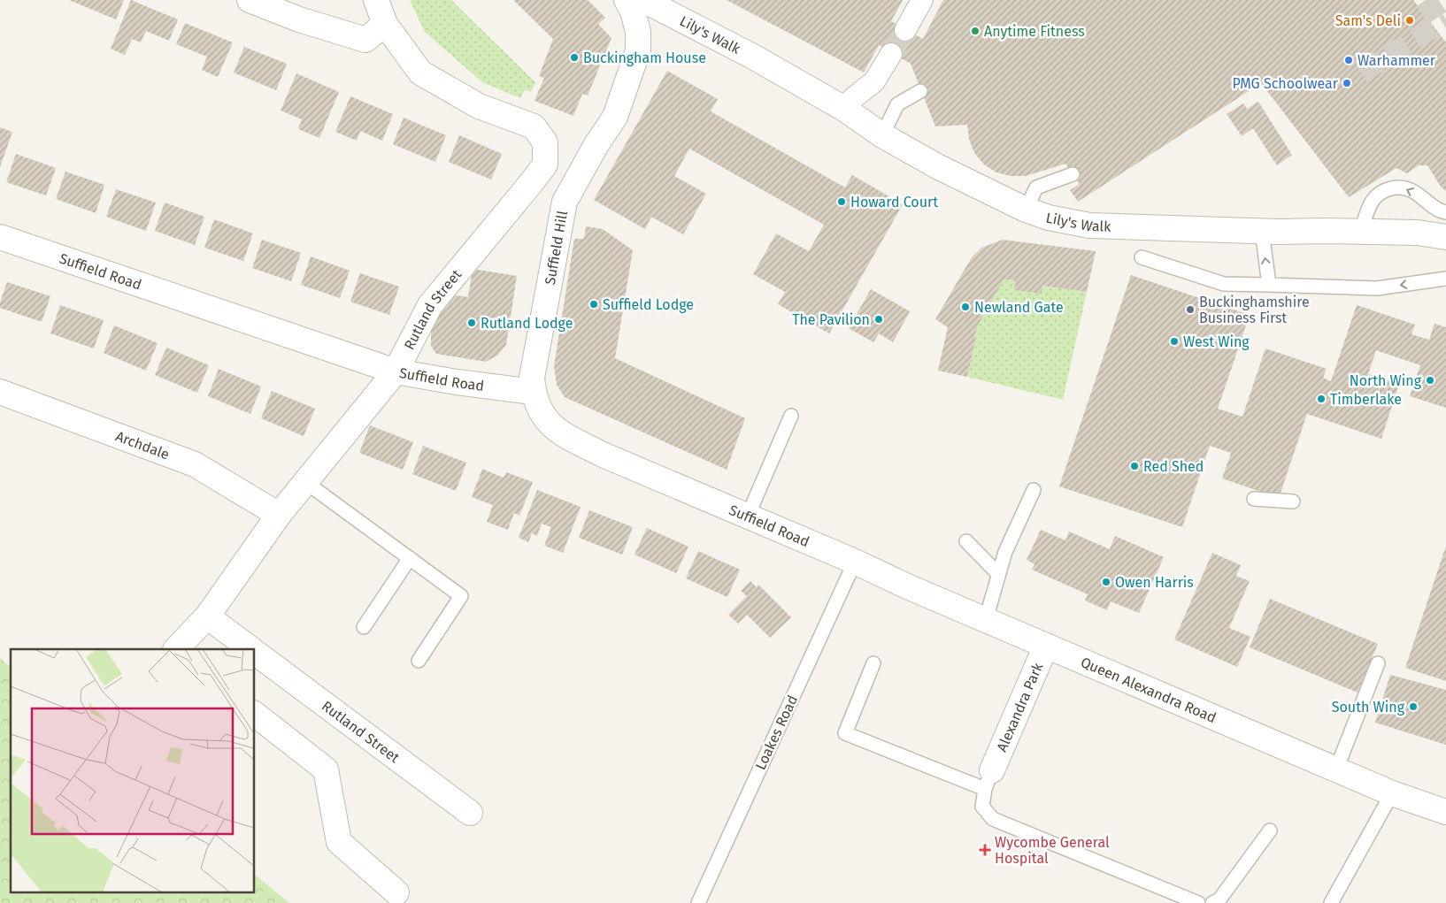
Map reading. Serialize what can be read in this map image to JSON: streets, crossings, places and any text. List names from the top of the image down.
{
  "streets": {
    "street": [
      "Lily's Walk",
      "Suffield Hill",
      "Suffield Road",
      "Rutland Street",
      "Archdale",
      "Queen Alexandra Road",
      "Alexandra Park"
    ],
    "lane": ["Loakes Road"]
  },
  "crossings": [
    ["Lily's Walk", "Suffield Hill"],
    ["Suffield Hill", "Suffield Road"],
    ["Suffield Road", "Rutland Street"],
    ["Suffield Road", "Queen Alexandra Road"],
    ["Suffield Road", "Loakes Road"],
    ["Rutland Street", "Archdale"],
    ["Queen Alexandra Road", "Alexandra Park"],
    ["Queen Alexandra Road", "Loakes Road"]
  ],
  "places": {
    "other": [
      "Sam's Deli",
      "Anytime Fitness",
      "Buckingham House",
      "Warhammer",
      "PMG Schoolwear",
      "Howard Court",
      "Suffield Lodge",
      "Newland Gate",
      "Buckinghamshire Business First",
      "The Pavilion",
      "Rutland Lodge",
      "West Wing",
      "North Wing",
      "Timberlake",
      "Red Shed",
      "Owen Harris",
      "South Wing"
    ],
    "health": ["Wycombe General Hospital"]
  }
}
